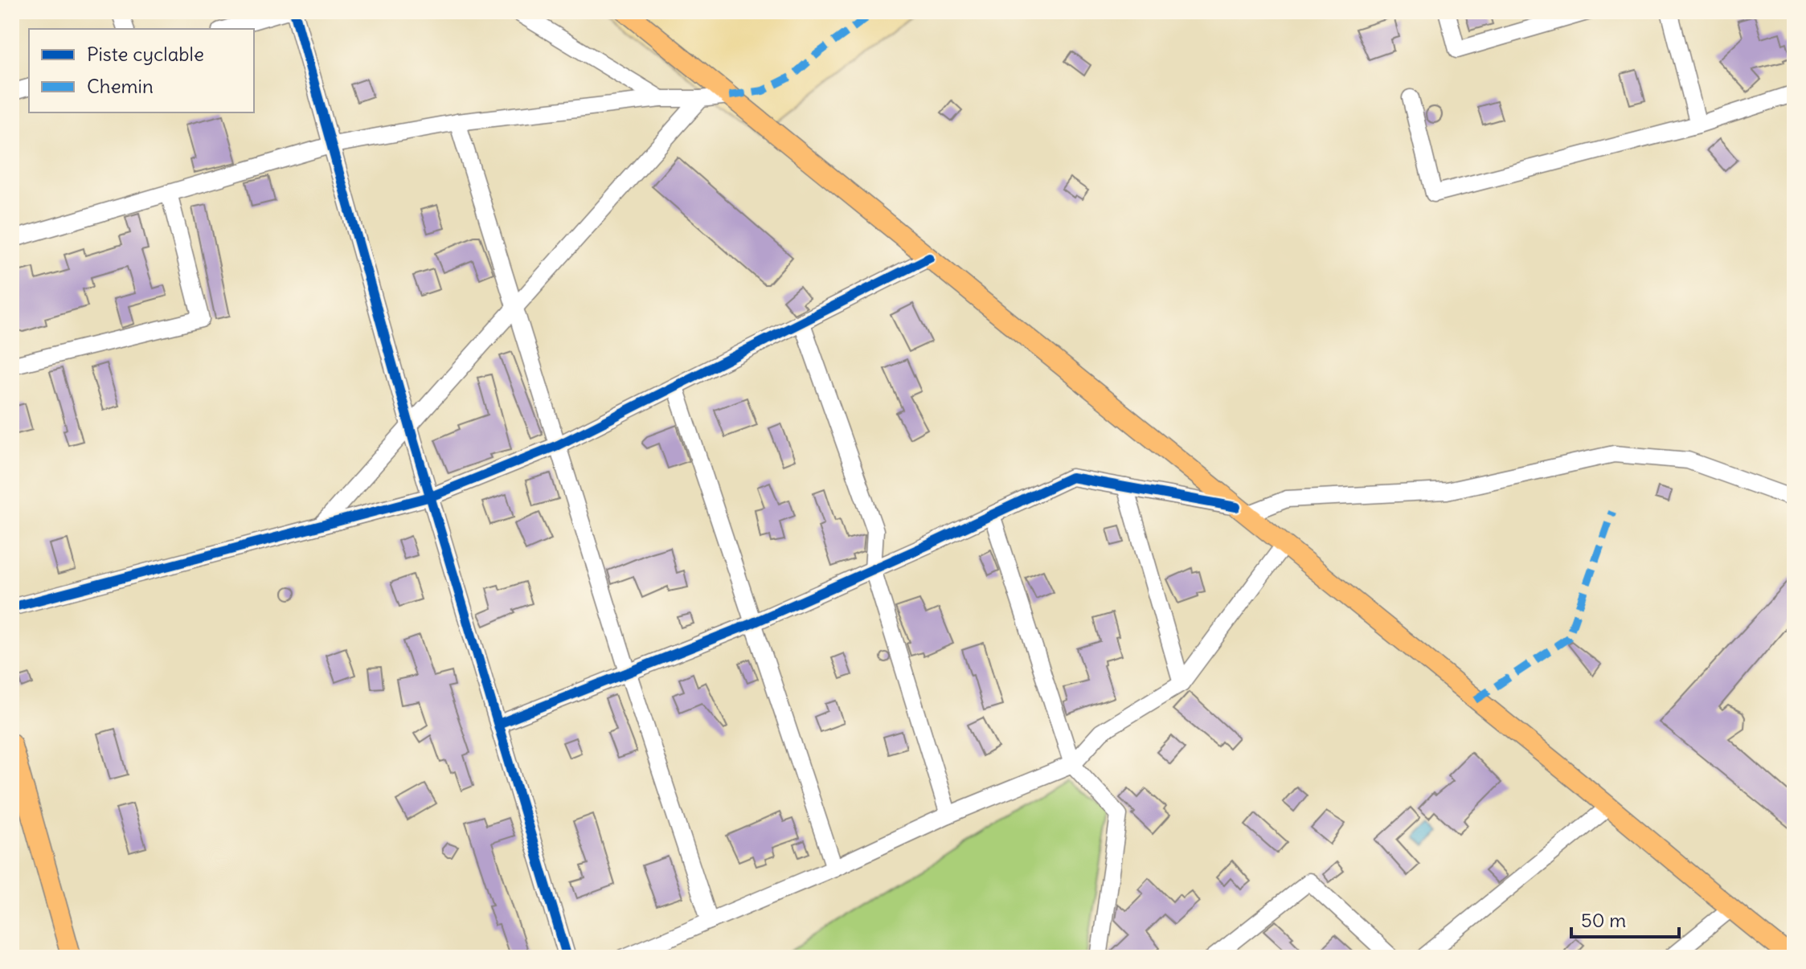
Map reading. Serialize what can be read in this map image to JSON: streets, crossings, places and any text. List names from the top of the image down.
{
  "legend": ["Piste cyclable", "Chemin"],
  "scale_bar": "50 m"
}
